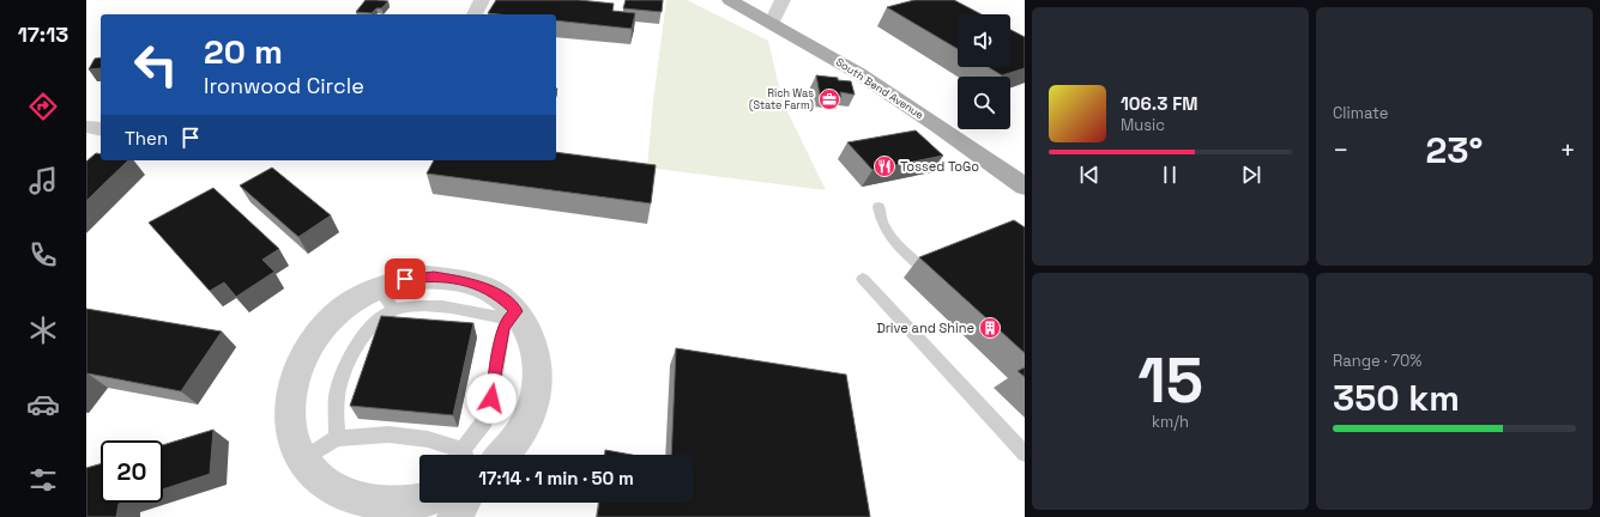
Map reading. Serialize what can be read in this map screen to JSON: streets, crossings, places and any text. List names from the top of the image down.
{
  "streets": {
    "main road": ["South Bend Avenue"]
  },
  "places": {
    "office": ["Rich Was (State Farm)"],
    "restaurant": ["Tossed ToGo"],
    "building": ["Drive and Shine"]
  },
  "page": {
    "tabs": "17:13",
    "tile": [
      "Climate",
      ["15", "km/h"],
      ["Range · 70%", "350 km"]
    ],
    "turn": ["20 m", "Ironwood Circle"],
    "song": ["106.3 FM", "Music"],
    "then": "Then",
    "heat": ["−", "23°", "+"],
    "limit": "20",
    "trip": "17:14 · 1 min · 50 m"
  }
}
